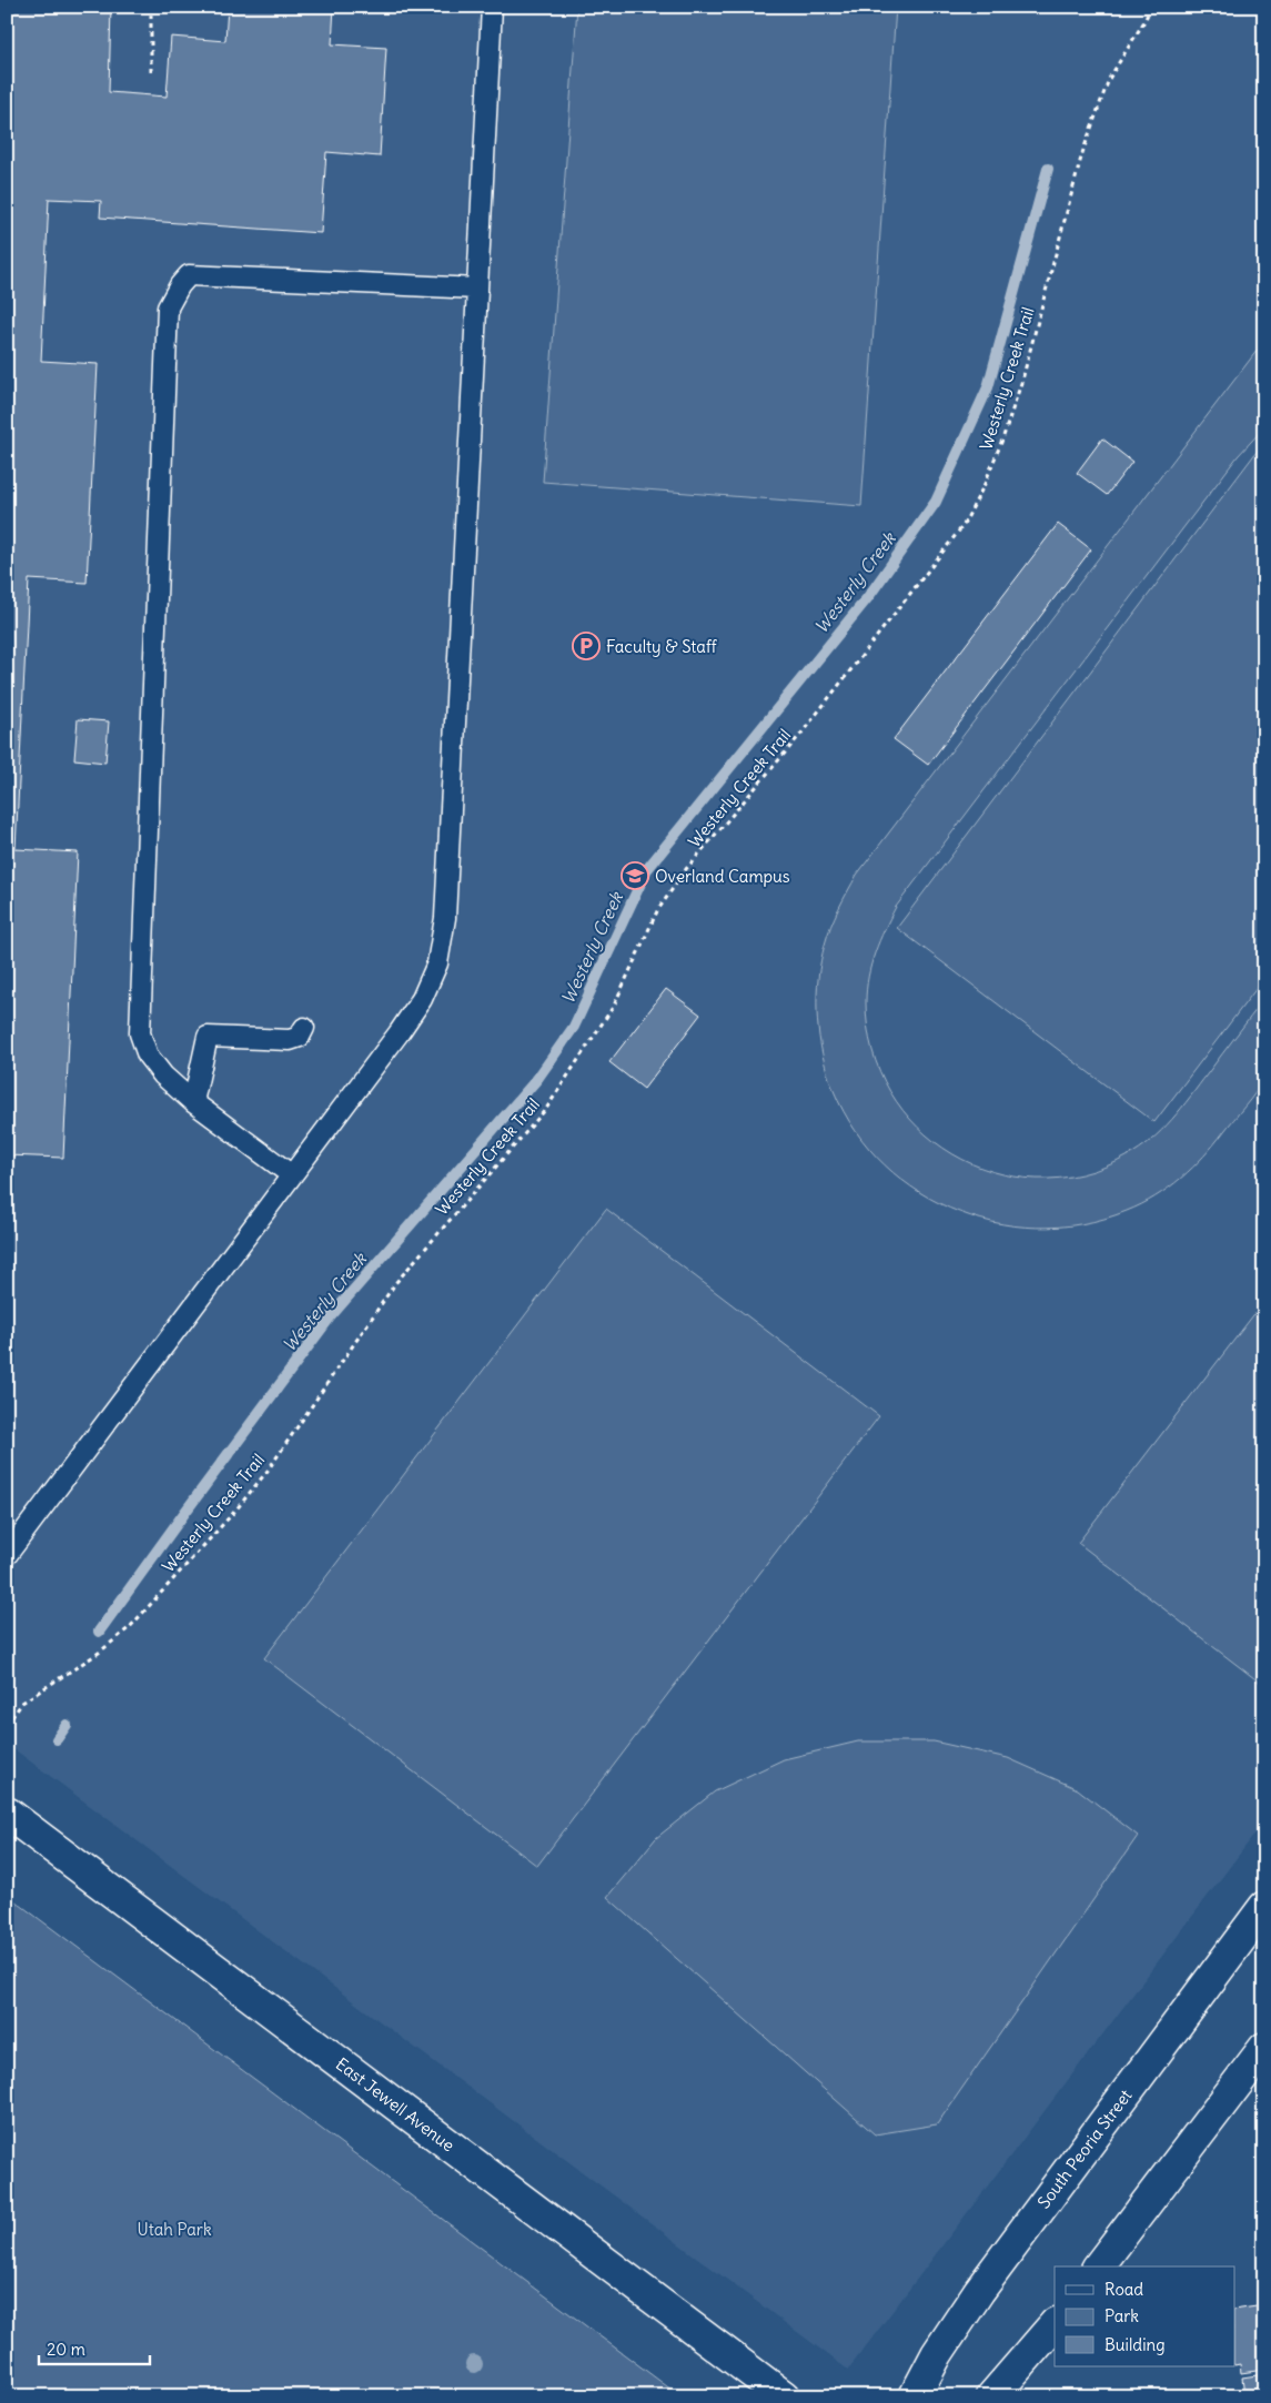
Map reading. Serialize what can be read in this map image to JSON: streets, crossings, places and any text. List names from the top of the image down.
{
  "streets": {
    "main road": ["East Jewell Avenue", "South Peoria Street"],
    "path": ["Westerly Creek Trail"]
  },
  "water": ["Westerly Creek"],
  "parks": ["Utah Park"],
  "places": {
    "parking": ["Faculty & Staff"],
    "school or university": ["Overland Campus"]
  },
  "legend": ["Road", "Park", "Building"],
  "scale_bar": "20 m"
}
